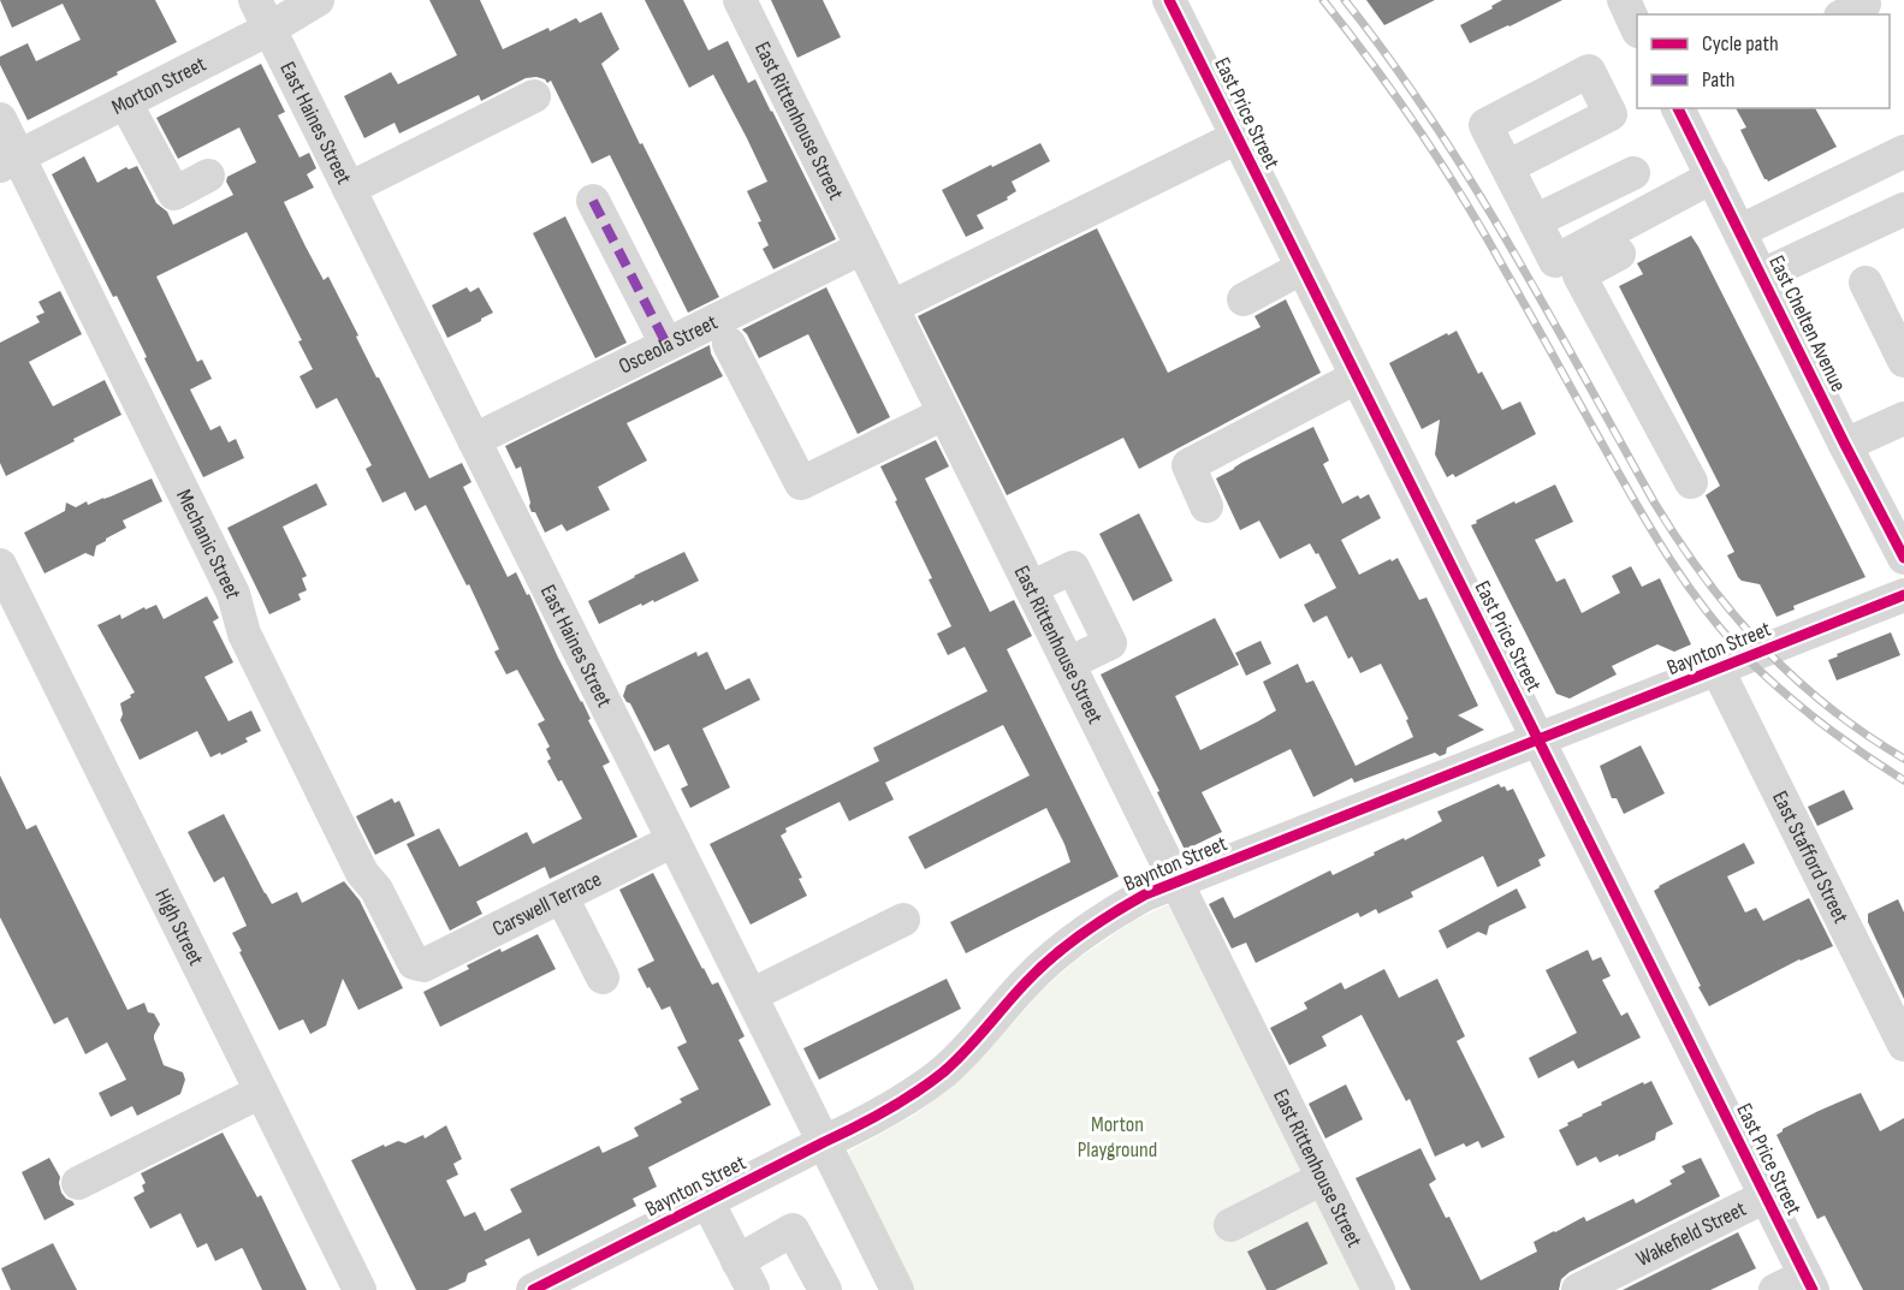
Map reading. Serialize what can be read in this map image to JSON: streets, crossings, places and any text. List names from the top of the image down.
{
  "streets": {
    "street": [
      "Morton Street",
      "East Price Street",
      "East Haines Street",
      "East Rittenhouse Street",
      "East Chelten Avenue",
      "Osceola Street",
      "Mechanic Street",
      "Baynton Street",
      "East Stafford Street",
      "Carswell Terrace",
      "High Street",
      "Wakefield Street"
    ]
  },
  "crossings": [
    ["Morton Street", "East Haines Street"],
    ["Morton Street", "Mechanic Street"],
    ["East Price Street", "Baynton Street"],
    ["East Price Street", "Wakefield Street"],
    ["East Haines Street", "Osceola Street"],
    ["East Haines Street", "Baynton Street"],
    ["East Haines Street", "Carswell Terrace"],
    ["East Rittenhouse Street", "Osceola Street"],
    ["East Rittenhouse Street", "Baynton Street"],
    ["Mechanic Street", "Carswell Terrace"],
    ["Baynton Street", "East Stafford Street"]
  ],
  "parks": ["Morton Playground"],
  "legend": ["Cycle path", "Path"]
}
